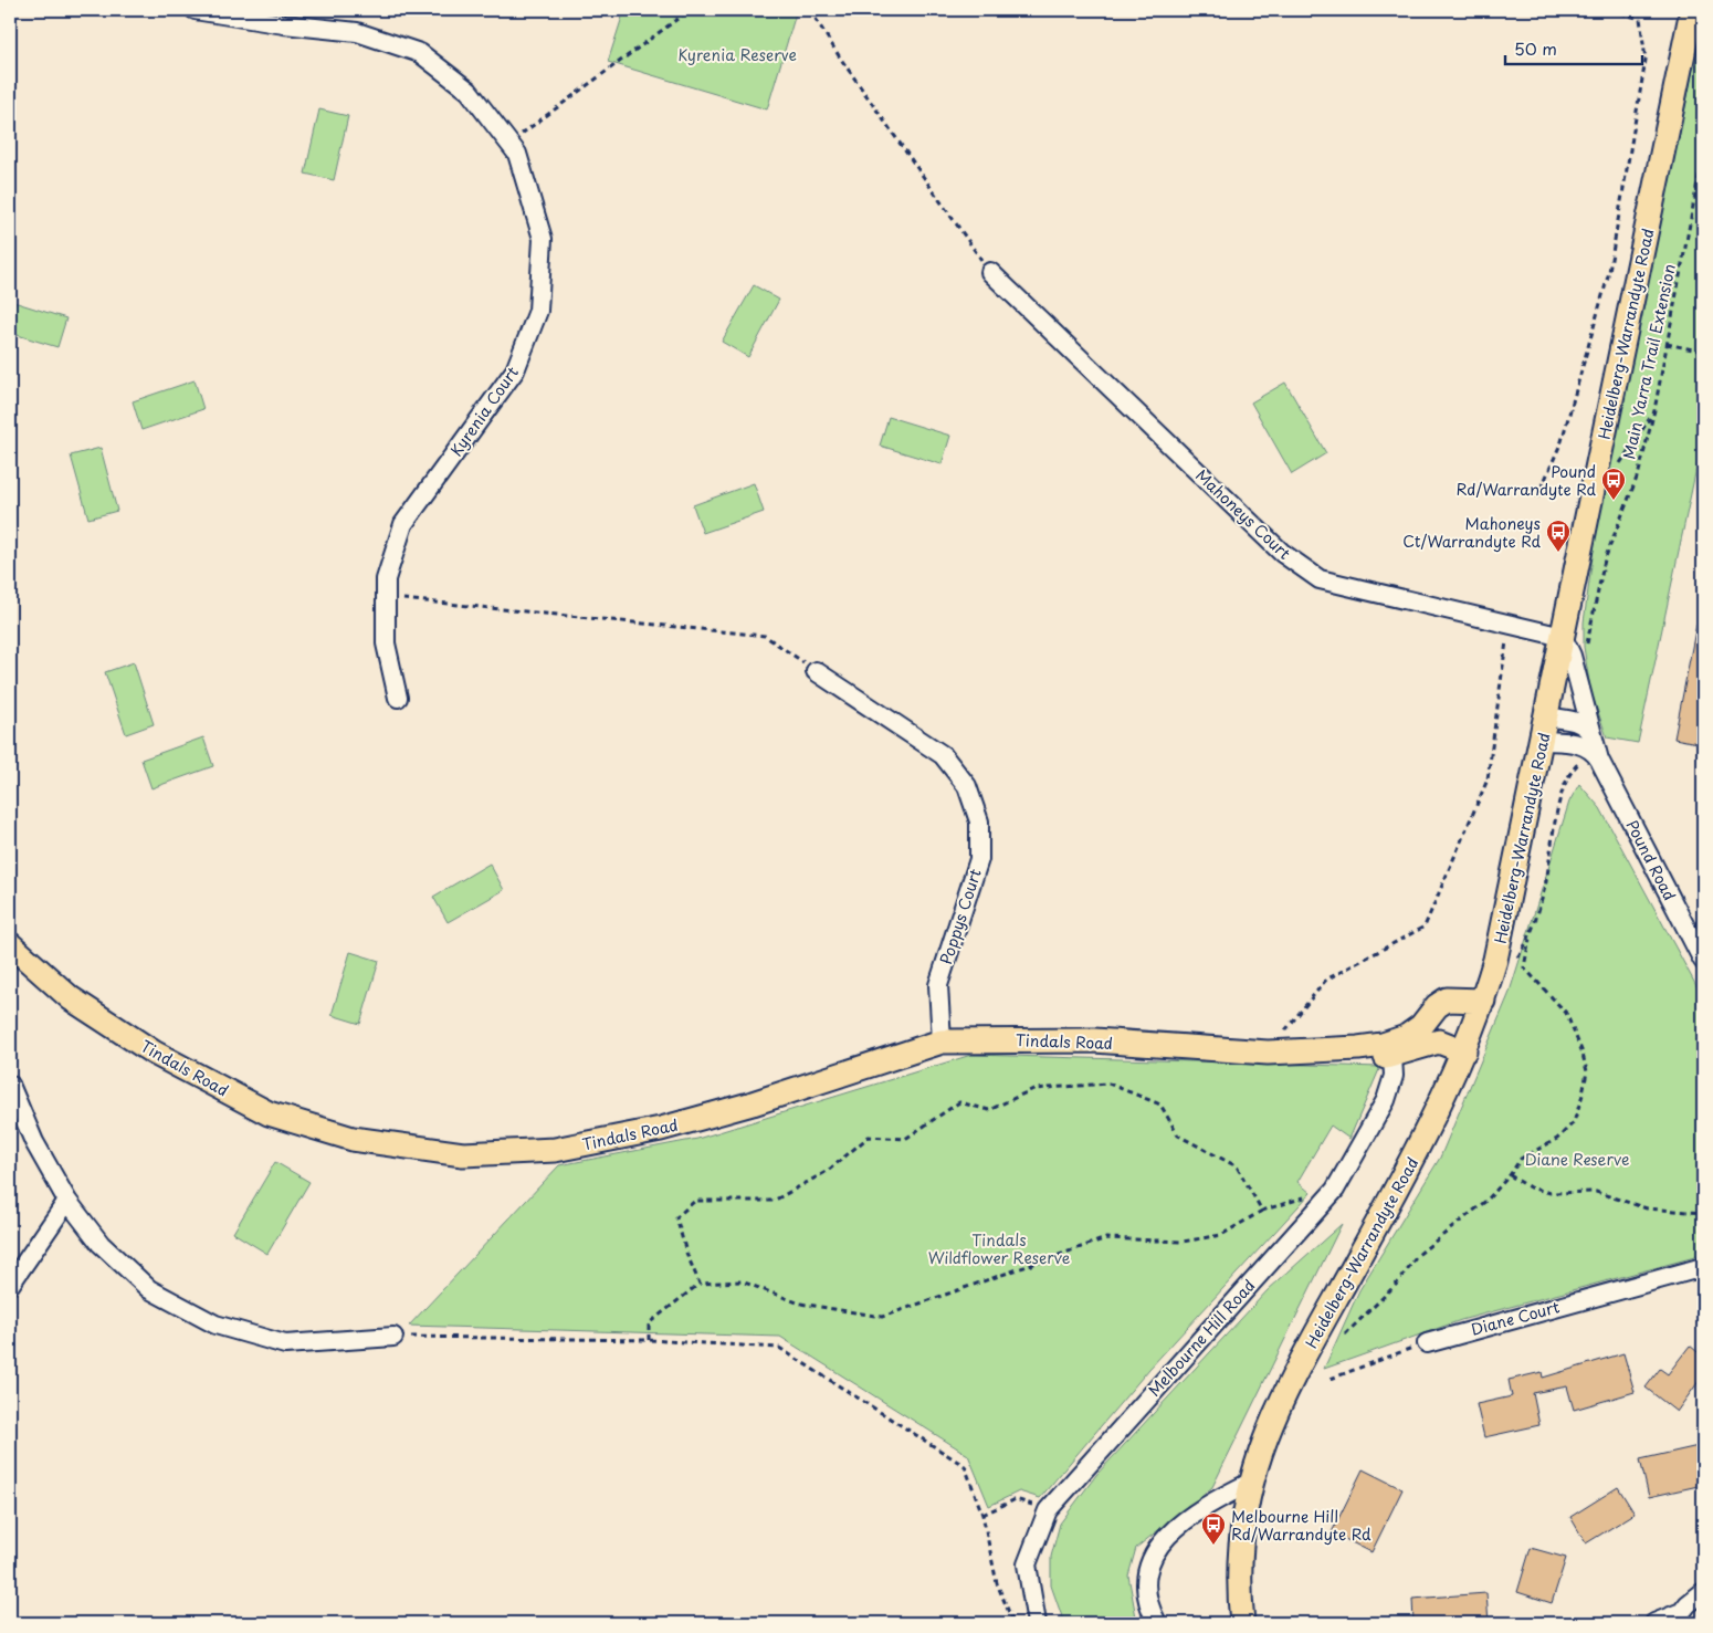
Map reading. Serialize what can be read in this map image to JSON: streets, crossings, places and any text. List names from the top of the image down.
{
  "streets": {
    "main road": ["Heidelberg-Warrandyte Road", "Tindals Road"],
    "street": [
      "Kyrenia Court",
      "Mahoneys Court",
      "Pound Road",
      "Poppys Court",
      "Diane Court",
      "Melbourne Hill Road"
    ],
    "path": ["Main Yarra Trail Extension"]
  },
  "crossings": [
    ["Heidelberg-Warrandyte Road", "Mahoneys Court"],
    ["Heidelberg-Warrandyte Road", "Pound Road"],
    ["Heidelberg-Warrandyte Road", "Tindals Road"],
    ["Mahoneys Court", "Pound Road"],
    ["Poppys Court", "Tindals Road"],
    ["Tindals Road", "Melbourne Hill Road"]
  ],
  "parks": ["Kyrenia Reserve", "Diane Reserve", "Tindals Wildflower Reserve"],
  "places": {
    "bus stop": ["Pound Rd/Warrandyte Rd", "Mahoneys Ct/Warrandyte Rd", "Melbourne Hill Rd/Warrandyte Rd"]
  },
  "scale_bar": "50 m"
}
